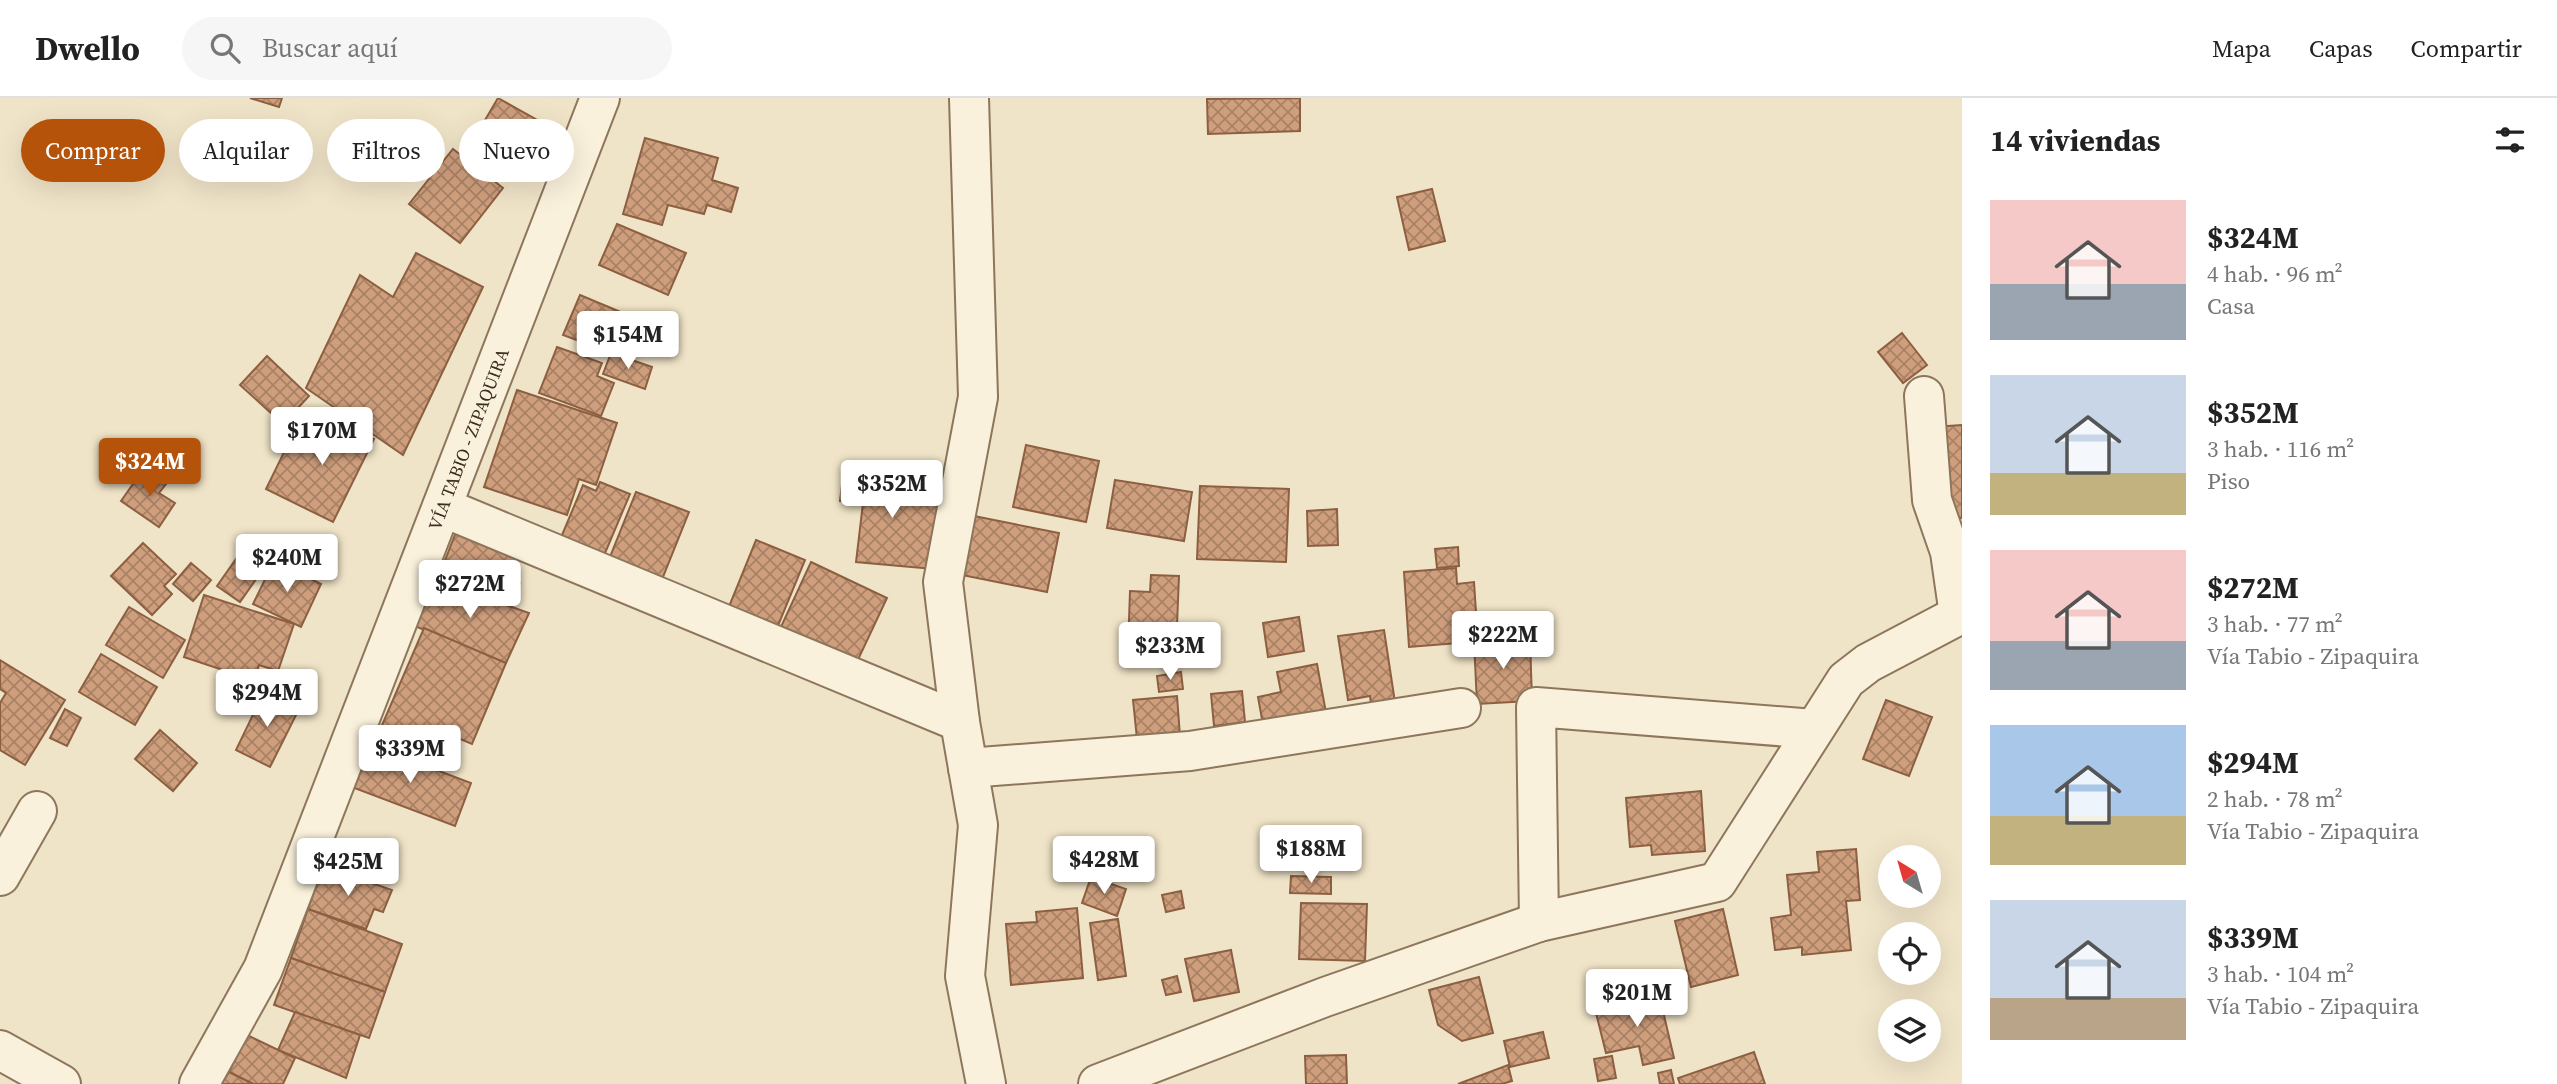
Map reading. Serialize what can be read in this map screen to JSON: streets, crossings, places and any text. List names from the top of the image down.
{
  "streets": {
    "street": ["VÍA TABIO - ZIPAQUIRA"]
  },
  "north": "top left",
  "page": {
    "header": "Dwello",
    "search": "Buscar aquí",
    "nav": ["Mapa", "Capas", "Compartir"],
    "heading": "14 viviendas",
    "chip": [
      "Comprar",
      "Alquilar",
      "Filtros",
      "Nuevo"
    ],
    "list": [
      {
        "name": "$324M",
        "note": "4 hab. · 96 m² · Casa"
      },
      {
        "name": "$352M",
        "note": "3 hab. · 116 m² · Piso"
      },
      {
        "name": "$272M",
        "note": "3 hab. · 77 m² · Vía Tabio - Zipaquira"
      },
      {
        "name": "$294M",
        "note": "2 hab. · 78 m² · Vía Tabio - Zipaquira"
      },
      {
        "name": "$339M",
        "note": "3 hab. · 104 m² · Vía Tabio - Zipaquira"
      }
    ],
    "price": [
      "$154M",
      "$170M",
      "$324M",
      "$352M",
      "$240M",
      "$272M",
      "$222M",
      "$233M",
      "$294M",
      "$339M",
      "$188M",
      "$428M",
      "$425M",
      "$201M"
    ]
  }
}
